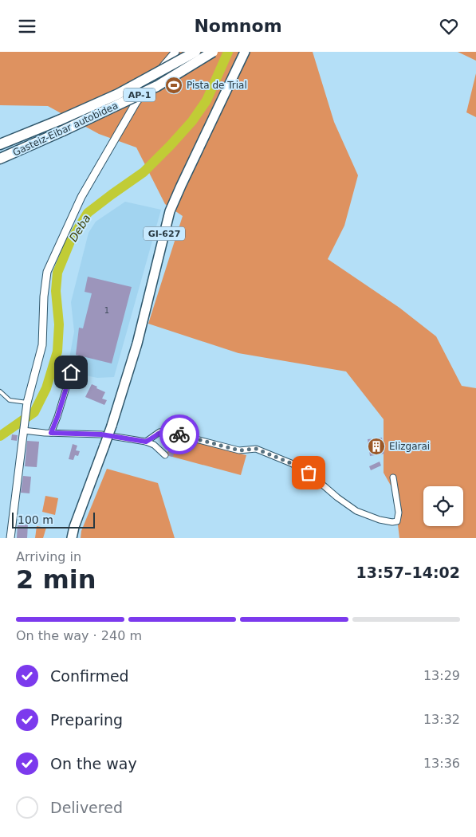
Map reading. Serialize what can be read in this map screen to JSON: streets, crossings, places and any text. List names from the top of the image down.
{
  "streets": {
    "highway": ["AP-1", "Gasteiz-Eibar autobidea"],
    "main road": ["GI-627"]
  },
  "water": ["Deba"],
  "places": {
    "sports": ["Pista de Trial"],
    "building": ["Elizgarai"]
  },
  "house_numbers": ["1"],
  "scale_bar": "100 m",
  "page": {
    "header": "Nomnom",
    "scale": "100 m",
    "heading": ["2 min", "Arriving in", "13:57–14:02"],
    "bar": "On the way · 240 m",
    "list": [
      ["Confirmed", "13:29"],
      ["Preparing", "13:32"],
      ["On the way", "13:36"],
      "Delivered"
    ]
  }
}
